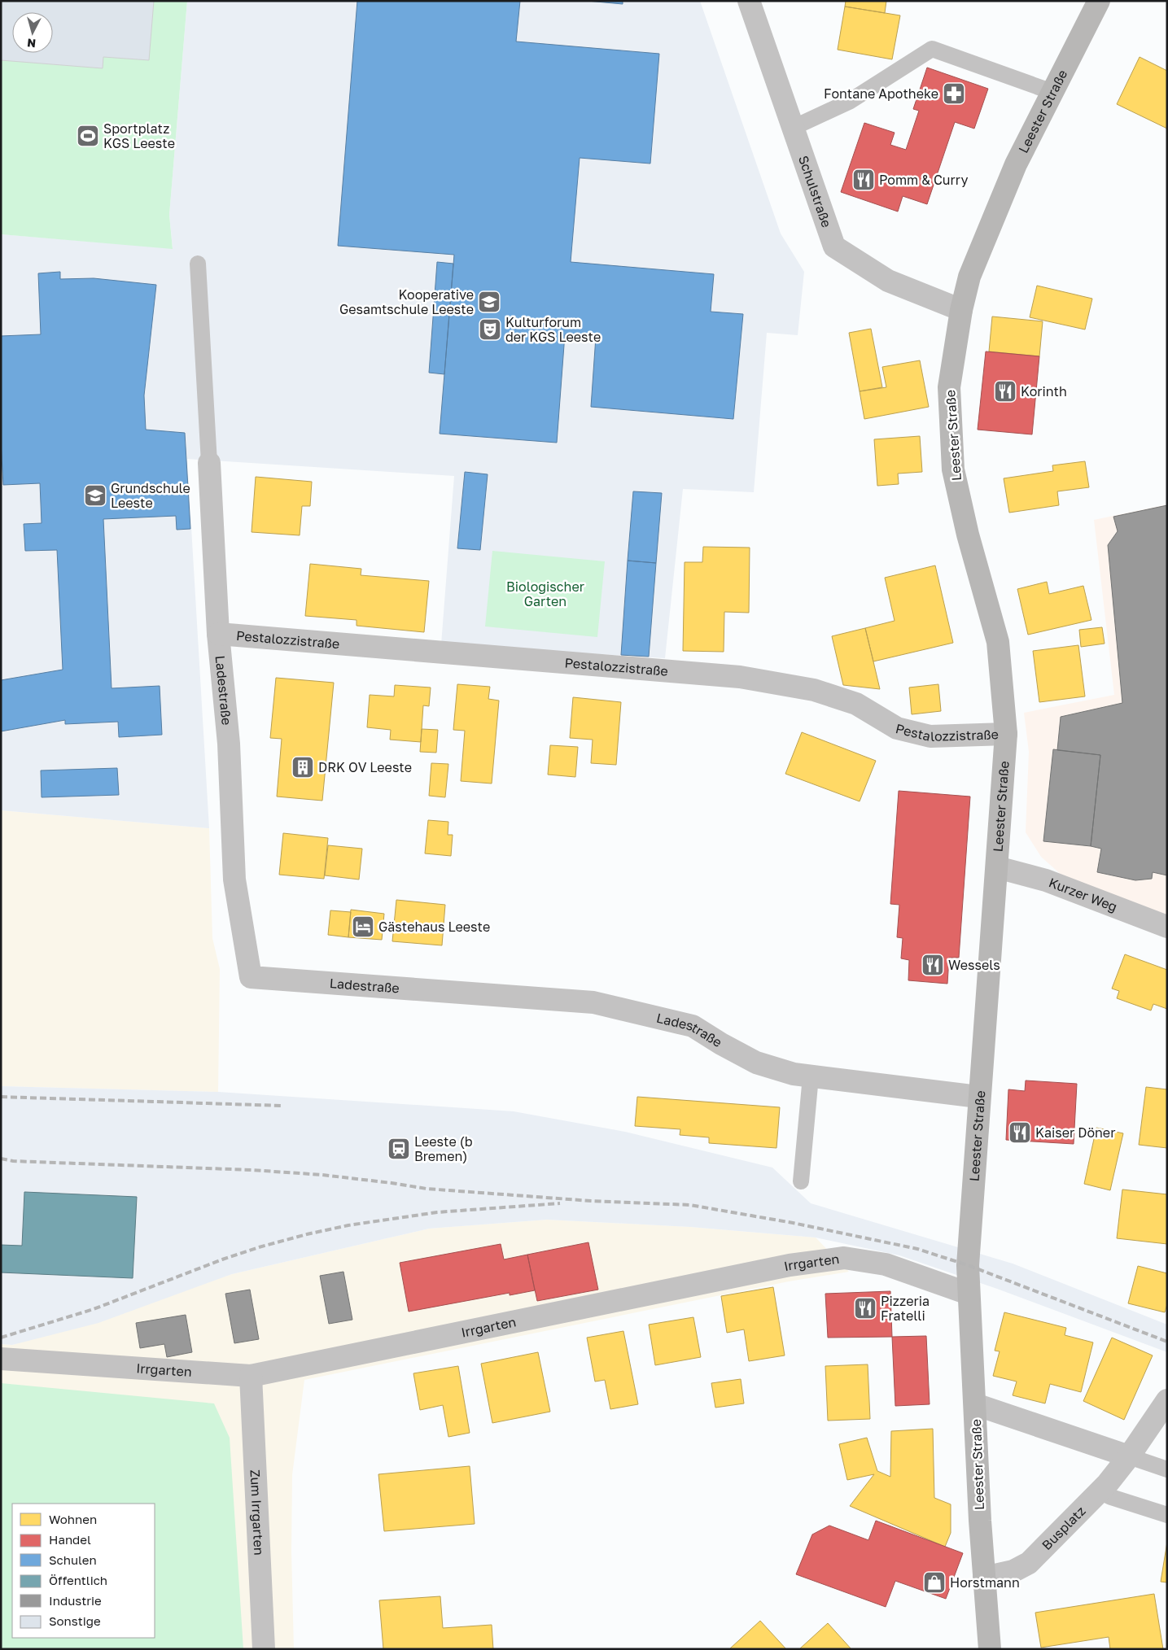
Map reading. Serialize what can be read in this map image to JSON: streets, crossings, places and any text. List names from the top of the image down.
{
  "streets": {
    "street": [
      "Leester Straße",
      "Schulstraße",
      "Pestalozzistraße",
      "Ladestraße",
      "Kurzer Weg",
      "Irrgarten",
      "Zum Irrgarten",
      "Busplatz"
    ]
  },
  "crossings": [
    ["Leester Straße", "Schulstraße"],
    ["Leester Straße", "Pestalozzistraße"],
    ["Leester Straße", "Ladestraße"],
    ["Leester Straße", "Kurzer Weg"],
    ["Leester Straße", "Irrgarten"],
    ["Leester Straße", "Busplatz"],
    ["Pestalozzistraße", "Ladestraße"],
    ["Irrgarten", "Zum Irrgarten"]
  ],
  "parks": ["Biologischer Garten"],
  "places": {
    "pharmacy": ["Fontane Apotheke"],
    "sports": ["Sportplatz KGS Leeste"],
    "restaurant": [
      "Pomm & Curry",
      "Korinth",
      "Wessels",
      "Kaiser Döner",
      "Pizzeria Fratelli"
    ],
    "school or university": ["Kooperative Gesamtschule Leeste", "Grundschule Leeste"],
    "theatre": ["Kulturforum der KGS Leeste"],
    "building": ["DRK OV Leeste"],
    "hotel": ["Gästehaus Leeste"],
    "station": ["Leeste (b Bremen)"],
    "shop": ["Horstmann"]
  },
  "legend": [
    "Wohnen",
    "Handel",
    "Schulen",
    "Öffentlich",
    "Industrie",
    "Sonstige"
  ],
  "north": "bottom"
}
